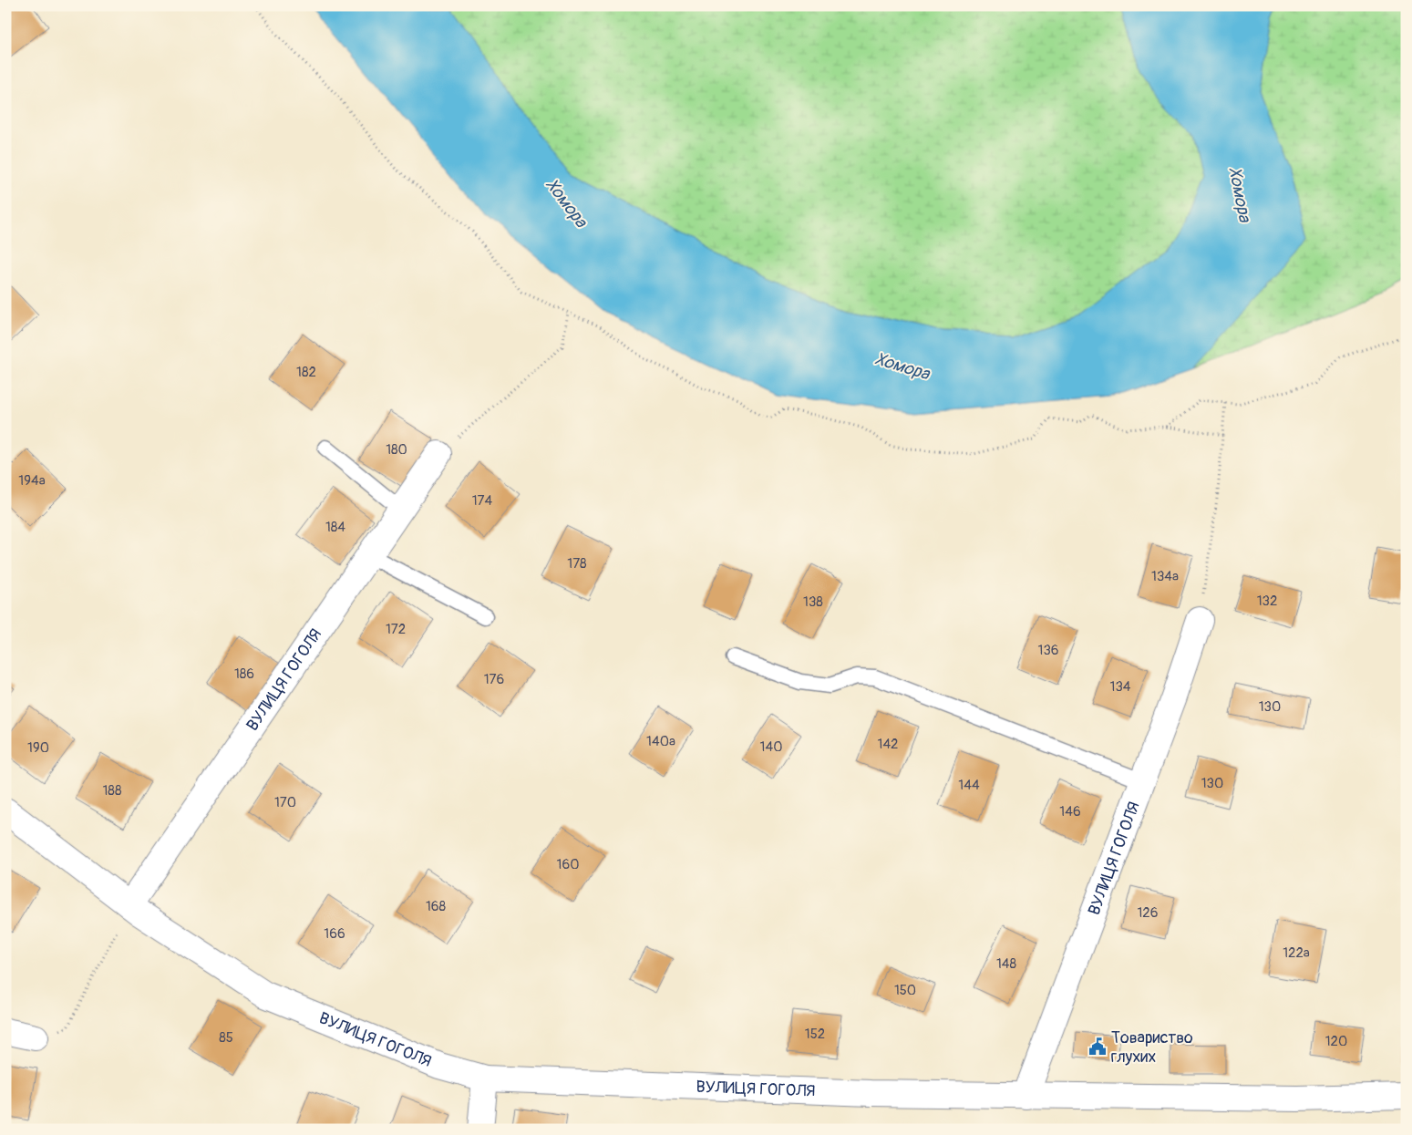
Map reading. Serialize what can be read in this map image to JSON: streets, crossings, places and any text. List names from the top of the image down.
{
  "streets": {
    "street": ["ВУЛИЦЯ ГОГОЛЯ"]
  },
  "water": ["Хомора"],
  "places": {
    "public building": ["Товариство глухих"]
  },
  "house_numbers": [
    "182",
    "180",
    "194а",
    "174",
    "184",
    "178",
    "134а",
    "132",
    "138",
    "172",
    "136",
    "186",
    "176",
    "134",
    "130",
    "140а",
    "142",
    "140",
    "190",
    "130",
    "144",
    "188",
    "170",
    "146",
    "160",
    "168",
    "126",
    "166",
    "122а",
    "148",
    "150",
    "152",
    "85",
    "120"
  ]
}
